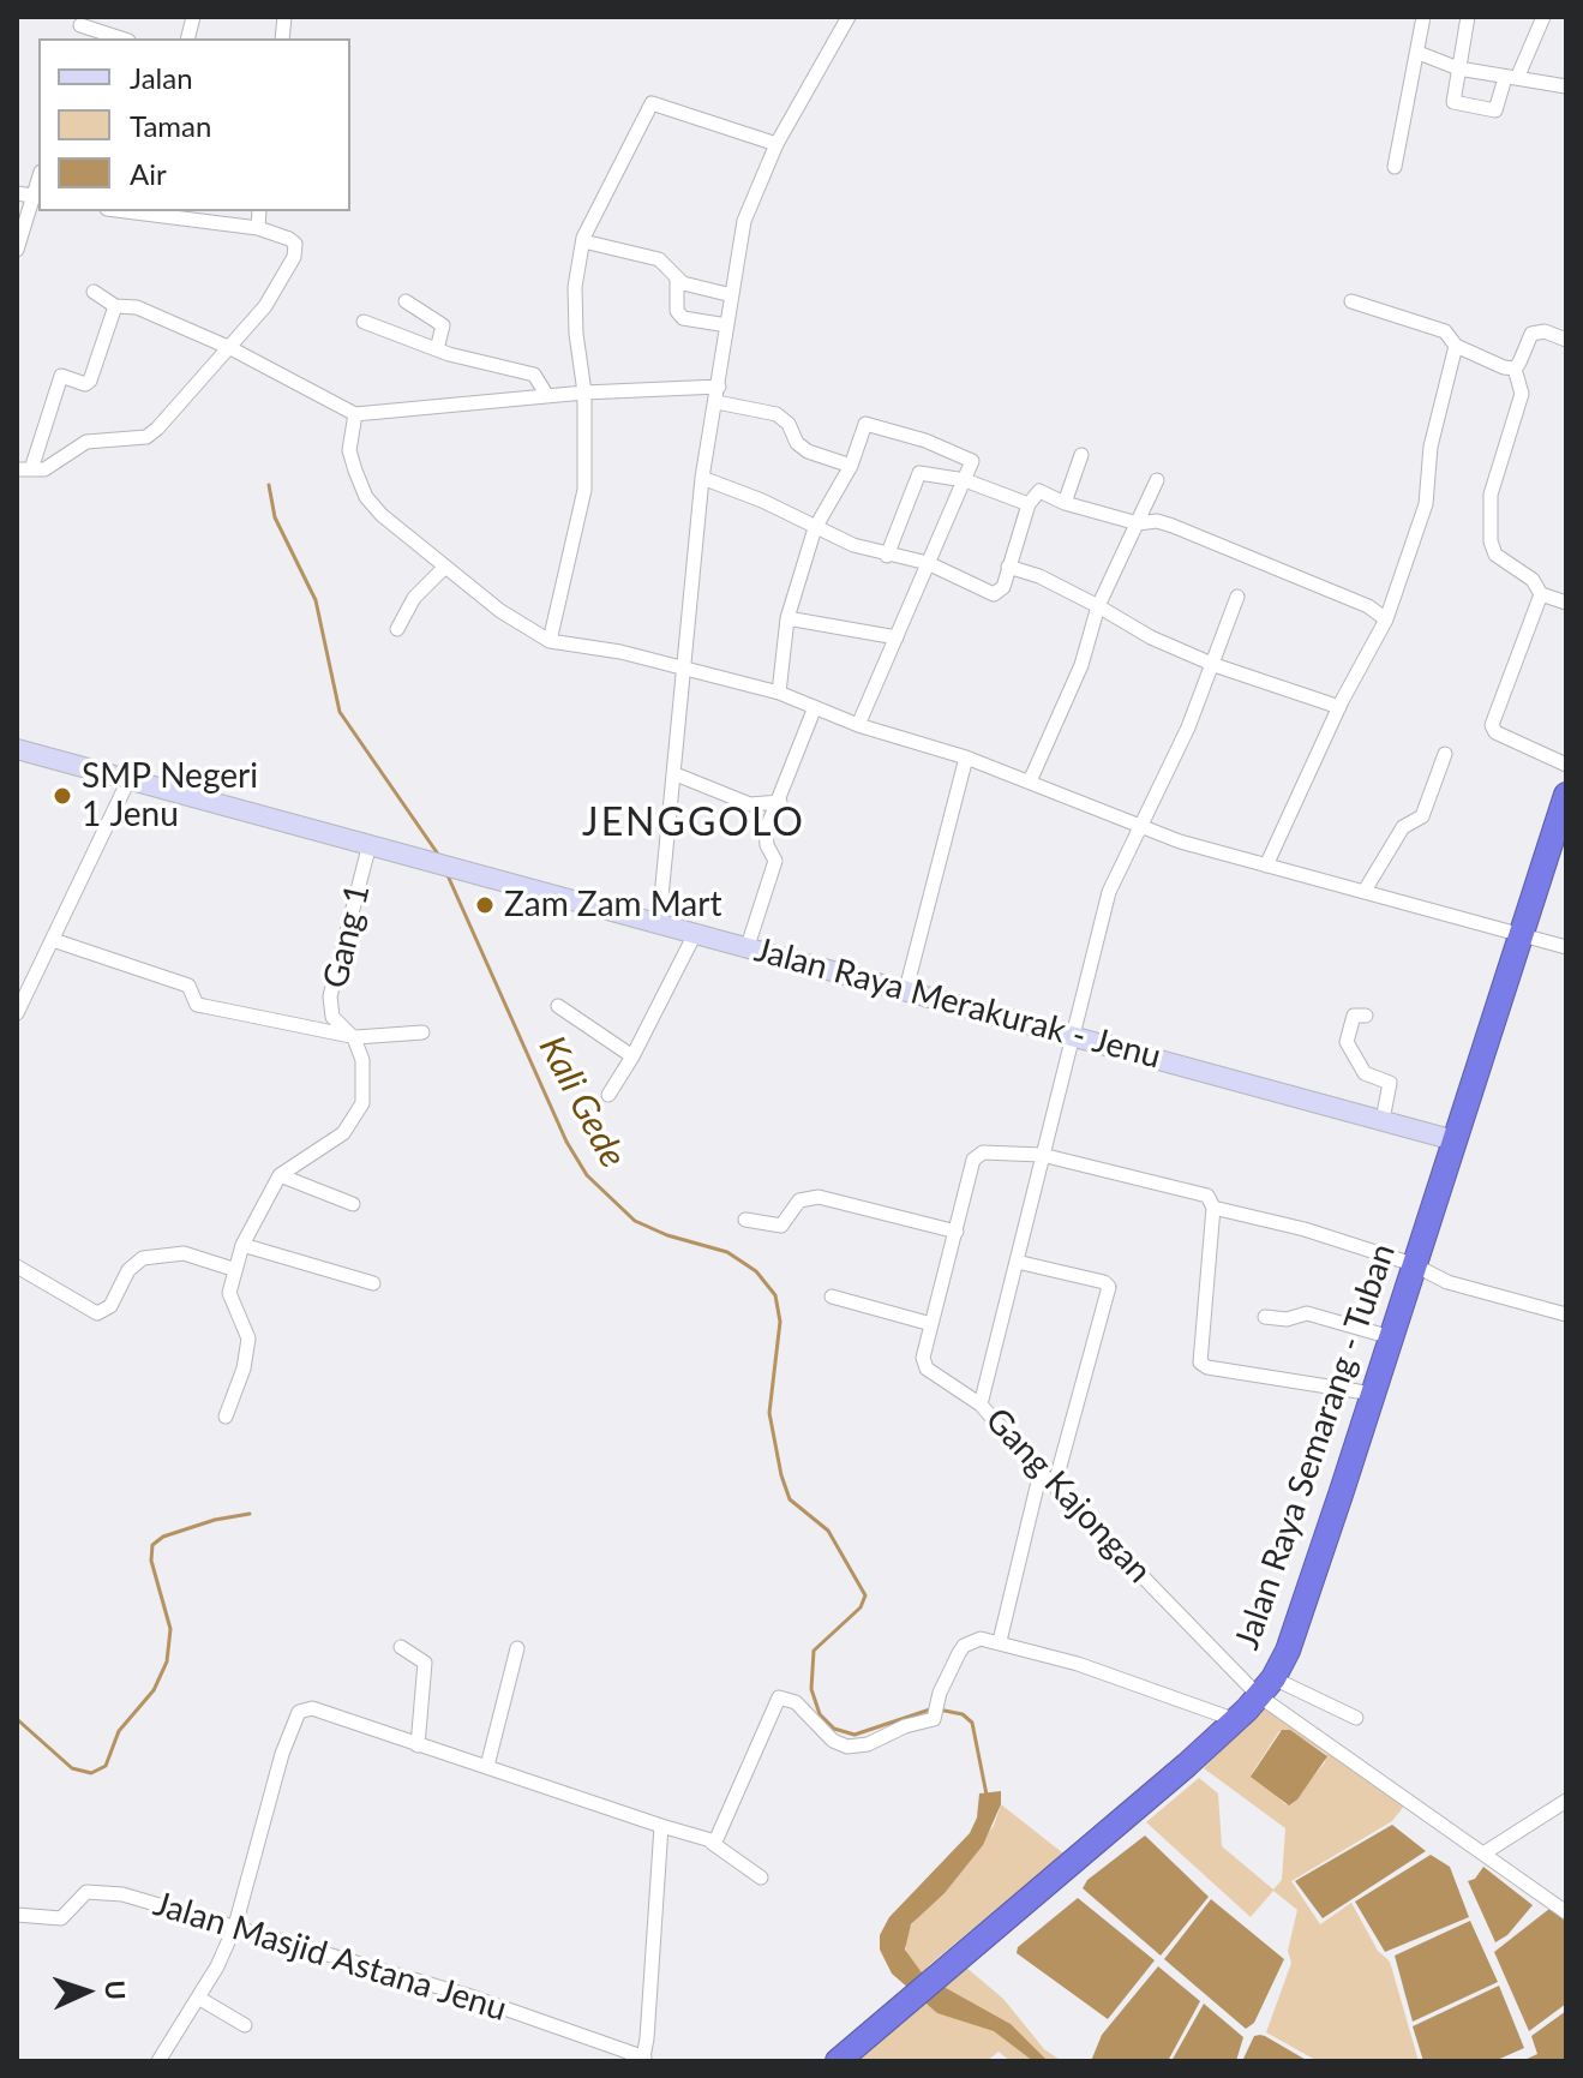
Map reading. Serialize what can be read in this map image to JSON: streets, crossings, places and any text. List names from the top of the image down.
{
  "streets": {
    "highway": ["Jalan Raya Semarang - Tuban"],
    "main road": ["Jalan Raya Merakurak - Jenu"],
    "street": ["Gang 1", "Gang Kajongan", "Jalan Masjid Astana Jenu"]
  },
  "crossings": [
    ["Gang 1", "Jalan Raya Merakurak - Jenu"],
    ["Jalan Raya Merakurak - Jenu", "Jalan Raya Semarang - Tuban"],
    ["Jalan Raya Merakurak - Jenu", "Gang Kajongan"],
    ["Jalan Raya Semarang - Tuban", "Gang Kajongan"]
  ],
  "districts": ["JENGGOLO"],
  "water": ["Kali Gede"],
  "places": ["SMP Negeri 1 Jenu", "Zam Zam Mart"],
  "legend": ["Jalan", "Taman", "Air"],
  "north": "right"
}
